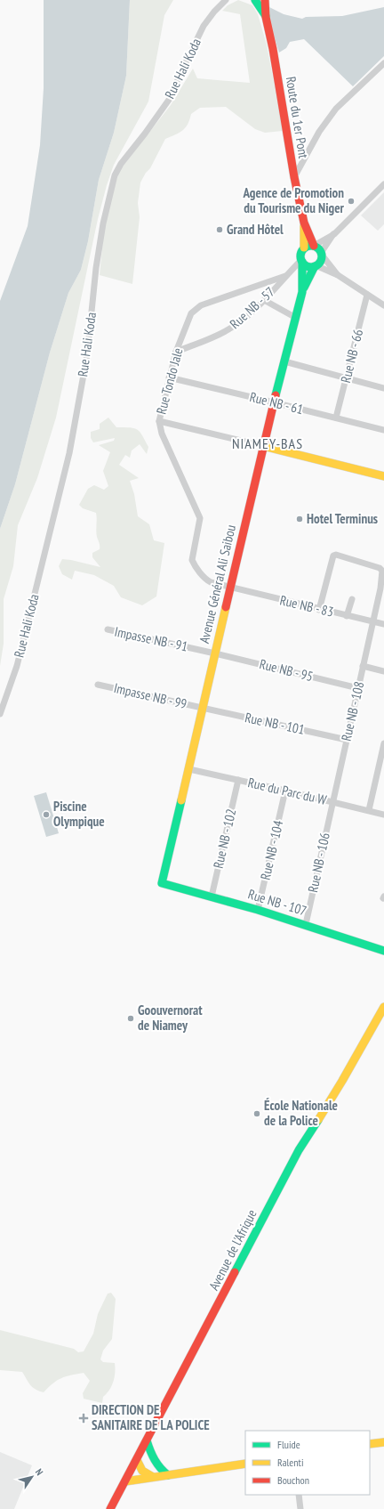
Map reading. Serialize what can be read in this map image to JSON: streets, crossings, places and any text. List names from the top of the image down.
{
  "streets": {
    "street": [
      "Rue Hali Koda",
      "Route du 1er Pont",
      "Rue NB - 57",
      "Rue NB - 66",
      "Rue Tondo Jale",
      "Rue NB - 61",
      "Avenue Général Ali Saibou",
      "Rue NB - 83",
      "Impasse NB - 91",
      "Rue NB - 95",
      "Impasse NB - 99",
      "Rue NB - 108",
      "Rue NB - 101",
      "Rue du Parc du W",
      "Rue NB - 102",
      "Rue NB - 104",
      "Rue NB - 106",
      "Rue NB - 107",
      "Avenue de l'Afrique"
    ]
  },
  "crossings": [
    ["Route du 1er Pont", "Rue Tondo Jale"],
    ["Route du 1er Pont", "Avenue Général Ali Saibou"],
    ["Rue NB - 57", "Rue Tondo Jale"],
    ["Rue NB - 66", "Rue NB - 61"],
    ["Rue Tondo Jale", "Rue NB - 61"],
    ["Rue Tondo Jale", "Avenue Général Ali Saibou"],
    ["Rue Tondo Jale", "Rue NB - 83"],
    ["Rue NB - 61", "Avenue Général Ali Saibou"],
    ["Avenue Général Ali Saibou", "Rue NB - 83"],
    ["Avenue Général Ali Saibou", "Impasse NB - 91"],
    ["Avenue Général Ali Saibou", "Rue NB - 95"],
    ["Avenue Général Ali Saibou", "Impasse NB - 99"],
    ["Avenue Général Ali Saibou", "Rue NB - 101"],
    ["Avenue Général Ali Saibou", "Rue du Parc du W"],
    ["Avenue Général Ali Saibou", "Rue NB - 107"],
    ["Rue NB - 83", "Rue NB - 108"],
    ["Impasse NB - 91", "Rue NB - 95"],
    ["Rue NB - 95", "Rue NB - 108"],
    ["Impasse NB - 99", "Rue NB - 101"],
    ["Rue NB - 108", "Rue NB - 101"],
    ["Rue NB - 108", "Rue du Parc du W"],
    ["Rue NB - 108", "Rue NB - 106"],
    ["Rue du Parc du W", "Rue NB - 102"],
    ["Rue du Parc du W", "Rue NB - 104"],
    ["Rue du Parc du W", "Rue NB - 106"],
    ["Rue NB - 102", "Rue NB - 107"],
    ["Rue NB - 104", "Rue NB - 107"],
    ["Rue NB - 106", "Rue NB - 107"]
  ],
  "districts": ["NIAMEY-BAS"],
  "places": {
    "other": [
      "Agence de Promotion du Tourisme du Niger",
      "Grand Hôtel",
      "Hotel Terminus",
      "Piscine Olympique",
      "Goouvernorat de Niamey",
      "École Nationale de la Police"
    ],
    "health": ["DIRECTION DE SANITAIRE DE LA POLICE"]
  },
  "legend": ["Fluide", "Ralenti", "Bouchon"],
  "north": "top right"
}
